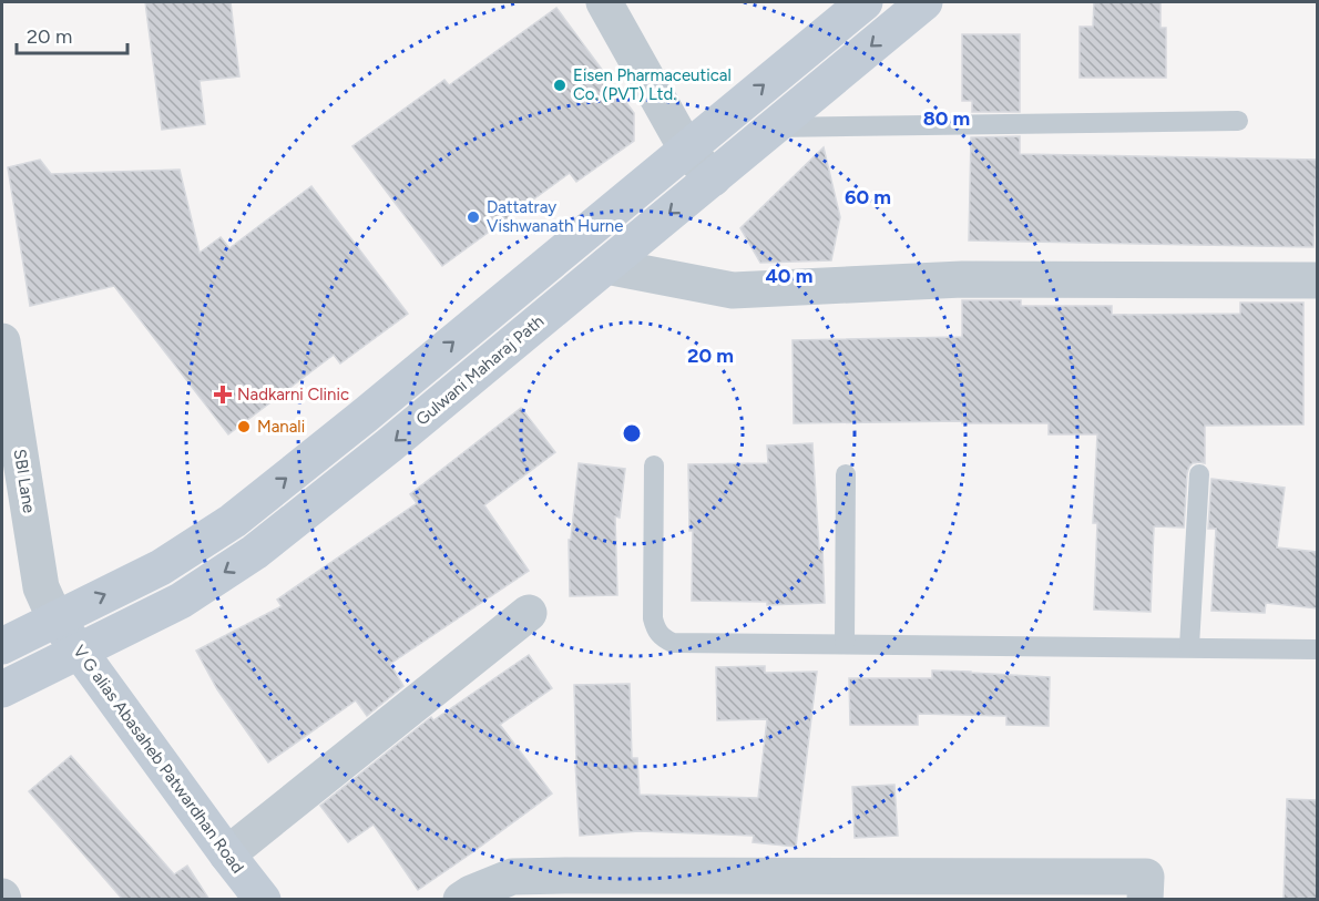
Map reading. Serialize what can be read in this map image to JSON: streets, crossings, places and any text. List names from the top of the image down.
{
  "streets": {
    "street": ["Gulwani Maharaj Path", "SBI Lane", "V G alias Abasaheb Patwardhan Road"]
  },
  "crossings": [
    ["Gulwani Maharaj Path", "V G alias Abasaheb Patwardhan Road"],
    ["SBI Lane", "V G alias Abasaheb Patwardhan Road"]
  ],
  "places": {
    "other": ["Eisen Pharmaceutical Co. (PVT) Ltd.", "Dattatray Vishwanath Hurne", "Manali"],
    "health": ["Nadkarni Clinic"]
  },
  "scale_bar": "20 m",
  "rings": [
    "80 m",
    "60 m",
    "40 m",
    "20 m"
  ]
}
